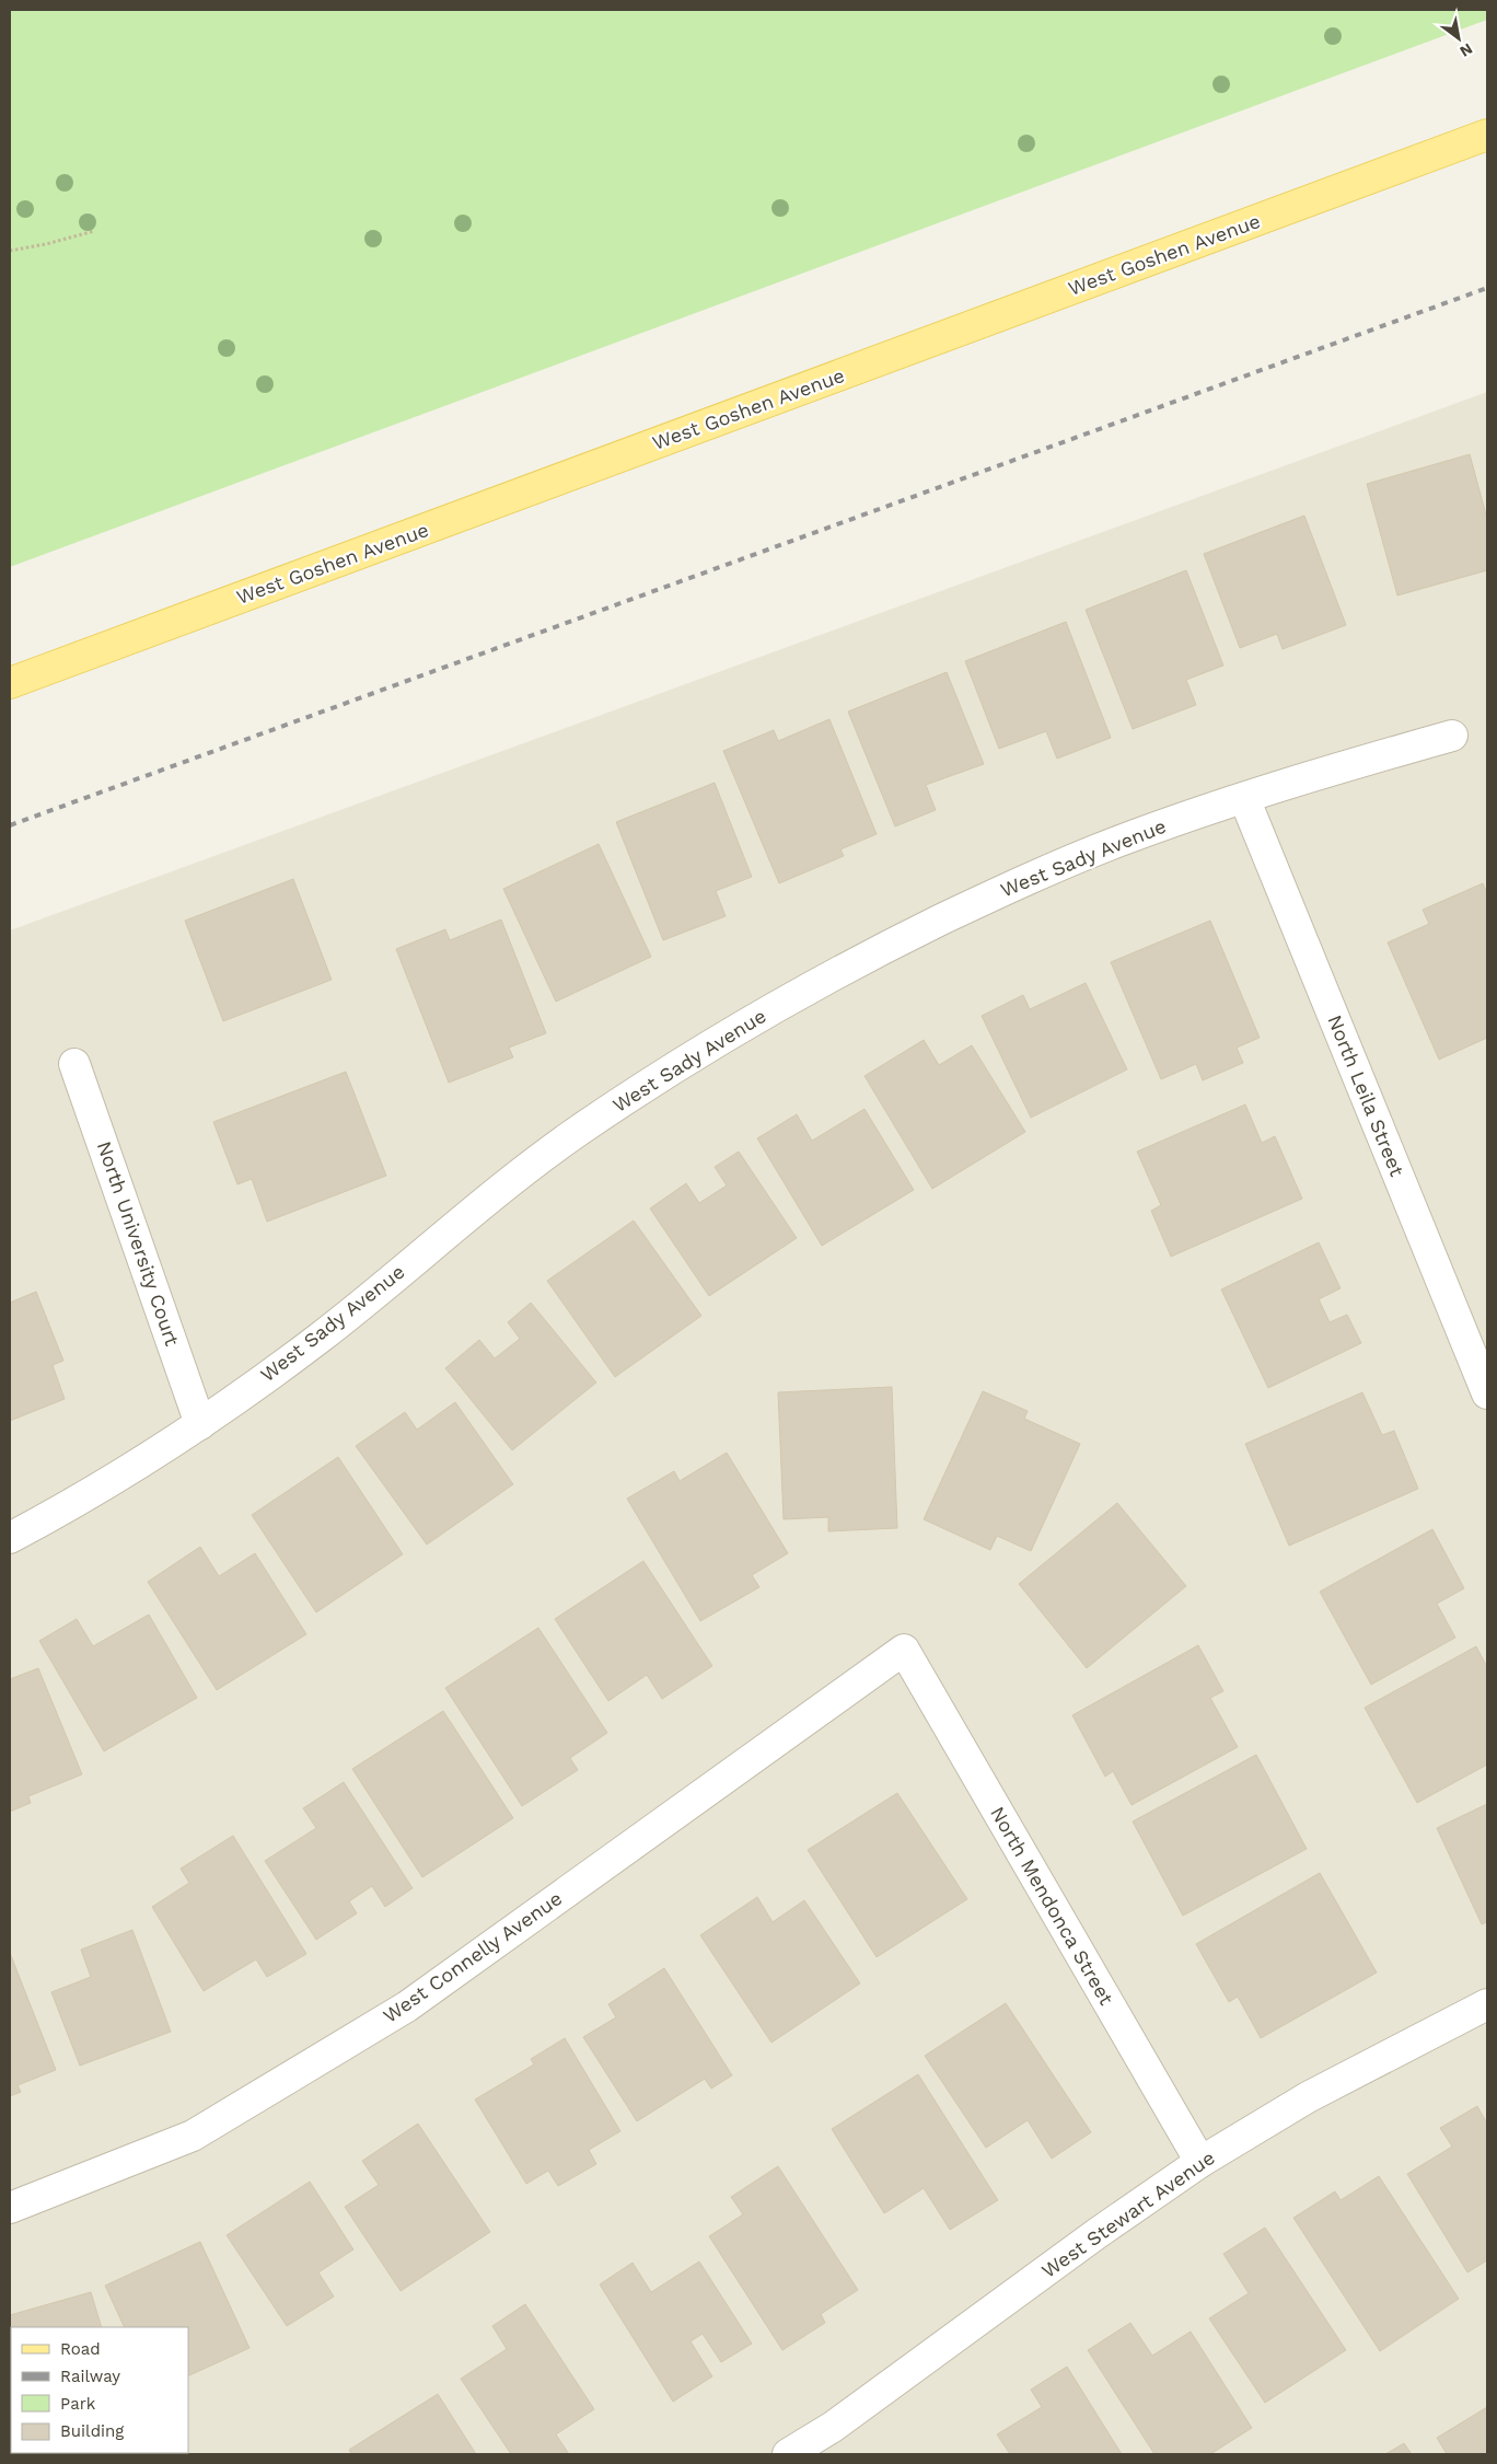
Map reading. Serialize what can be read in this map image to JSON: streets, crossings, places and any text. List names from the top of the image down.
{
  "streets": {
    "main road": ["West Goshen Avenue"],
    "street": [
      "West Sady Avenue",
      "North Leila Street",
      "North University Court",
      "North Mendonca Street",
      "West Connelly Avenue",
      "West Stewart Avenue"
    ]
  },
  "crossings": [
    ["West Sady Avenue", "North Leila Street"],
    ["West Sady Avenue", "North University Court"],
    ["North Mendonca Street", "West Connelly Avenue"],
    ["North Mendonca Street", "West Stewart Avenue"]
  ],
  "legend": [
    "Road",
    "Railway",
    "Park",
    "Building"
  ],
  "north": "bottom right"
}
